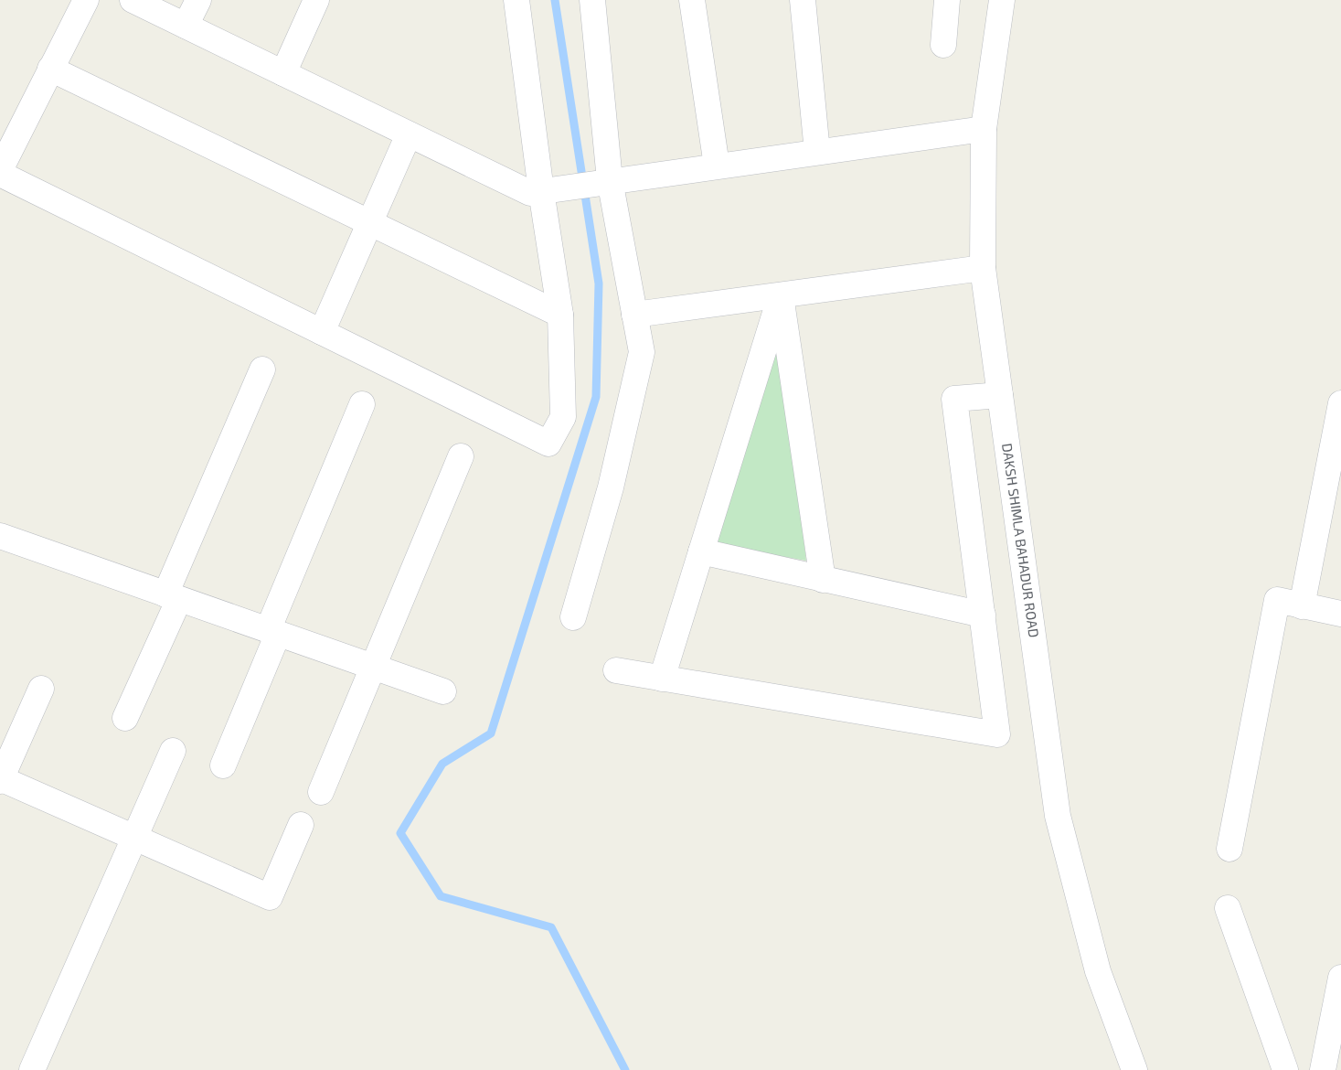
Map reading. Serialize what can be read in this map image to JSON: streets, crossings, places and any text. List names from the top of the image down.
{
  "streets": {
    "street": ["DAKSH SHIMLA BAHADUR ROAD"]
  }
}
